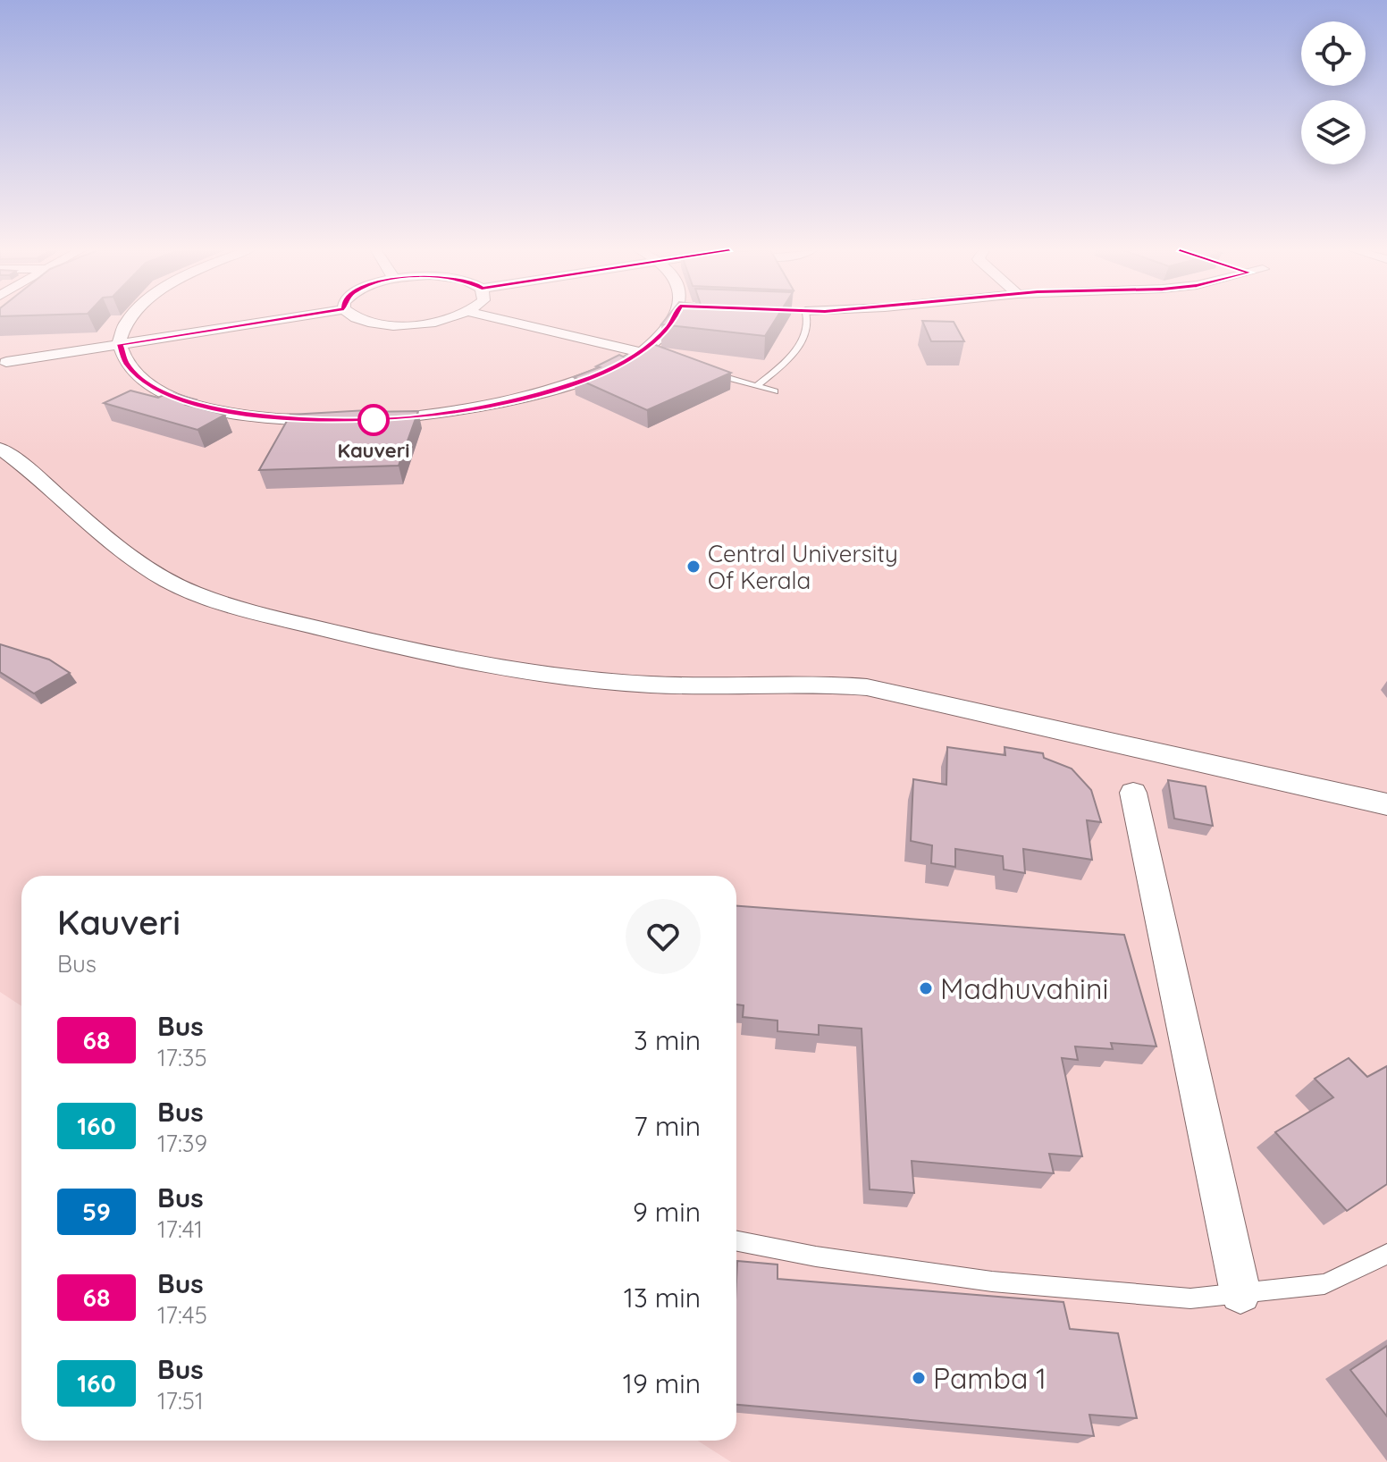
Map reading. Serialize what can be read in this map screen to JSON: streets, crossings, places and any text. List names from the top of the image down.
{
  "places": [
    "Kauveri",
    "Central University Of Kerala",
    "Madhuvahini",
    "Pamba 1"
  ],
  "lines": ["bus line 68"],
  "page": {
    "heading": ["Kauveri", "Bus"],
    "list": [
      {
        "mark": "68",
        "name": "Bus",
        "note": "17:35",
        "value": "3 min"
      },
      {
        "mark": "160",
        "name": "Bus",
        "note": "17:39",
        "value": "7 min"
      },
      {
        "mark": "59",
        "name": "Bus",
        "note": "17:41",
        "value": "9 min"
      },
      {
        "mark": "68",
        "name": "Bus",
        "note": "17:45",
        "value": "13 min"
      },
      {
        "mark": "160",
        "name": "Bus",
        "note": "17:51",
        "value": "19 min"
      }
    ]
  }
}
